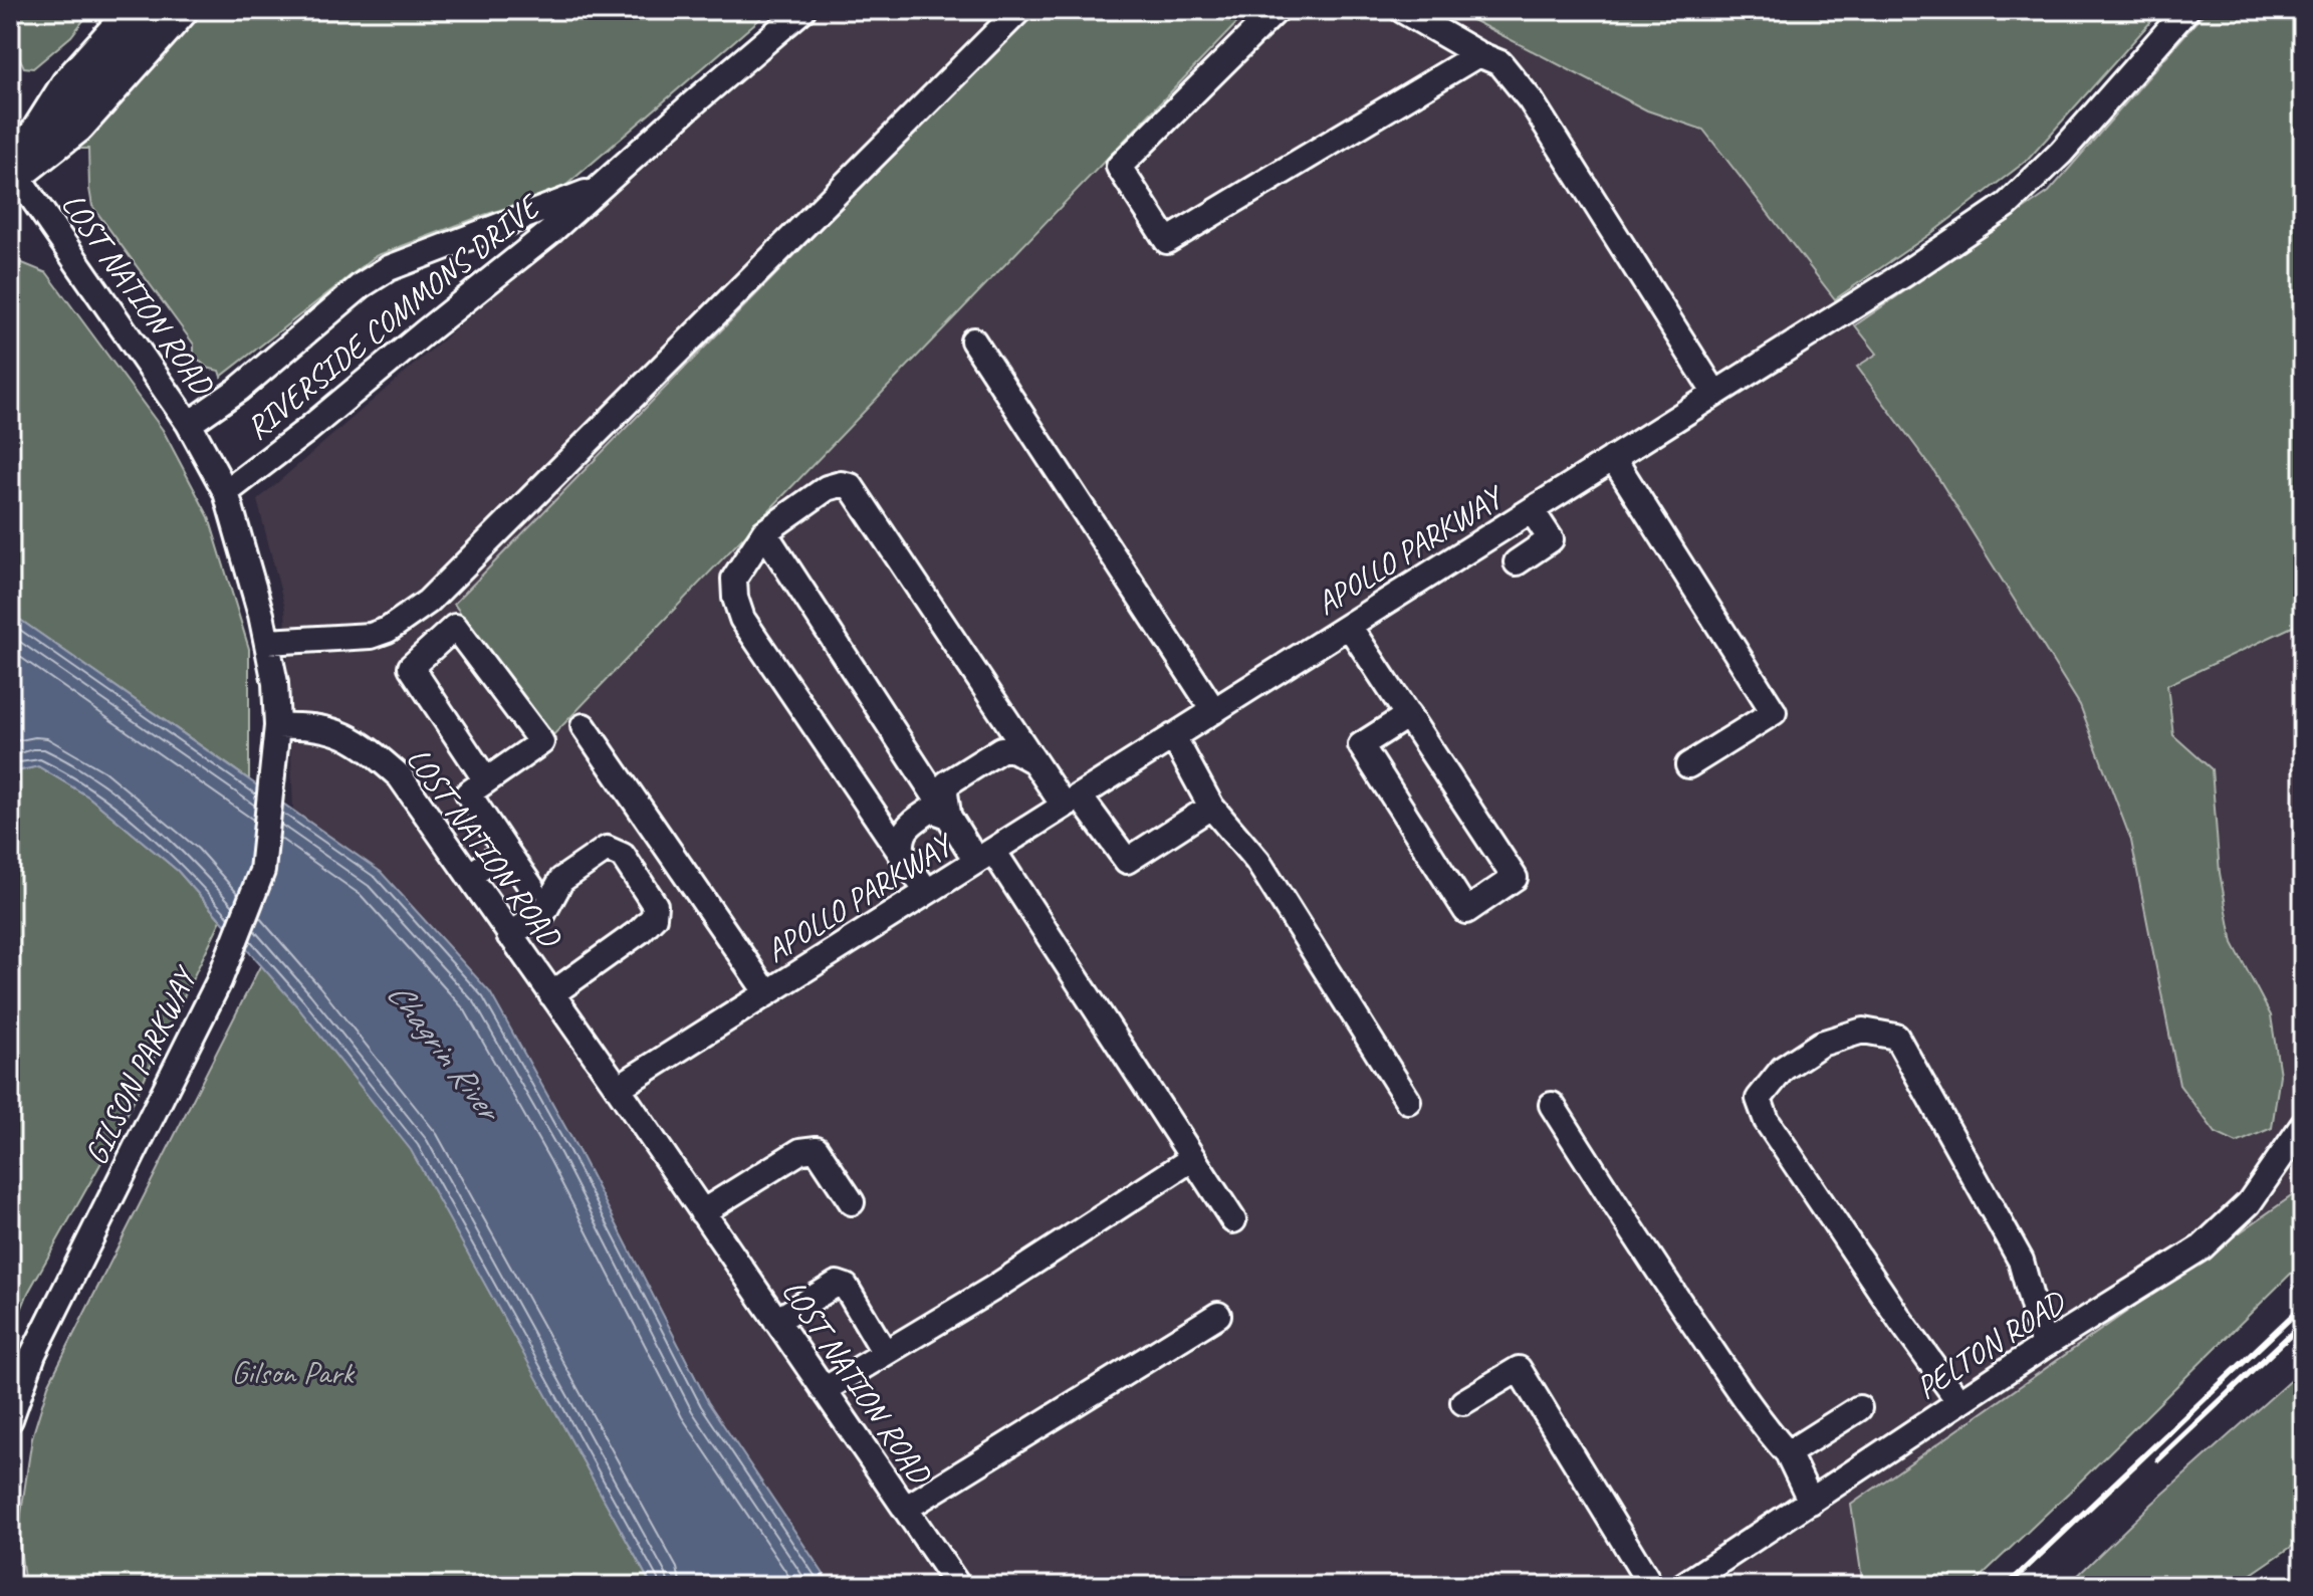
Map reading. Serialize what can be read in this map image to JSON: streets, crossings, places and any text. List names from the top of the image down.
{
  "streets": {
    "street": [
      "LOST NATION ROAD",
      "RIVERSIDE COMMONS DRIVE",
      "APOLLO PARKWAY",
      "GILSON PARKWAY",
      "PELTON ROAD"
    ]
  },
  "crossings": [
    ["LOST NATION ROAD", "RIVERSIDE COMMONS DRIVE"],
    ["LOST NATION ROAD", "APOLLO PARKWAY"],
    ["LOST NATION ROAD", "GILSON PARKWAY"]
  ],
  "water": ["Chagrin River"],
  "parks": ["Gilson Park"]
}
